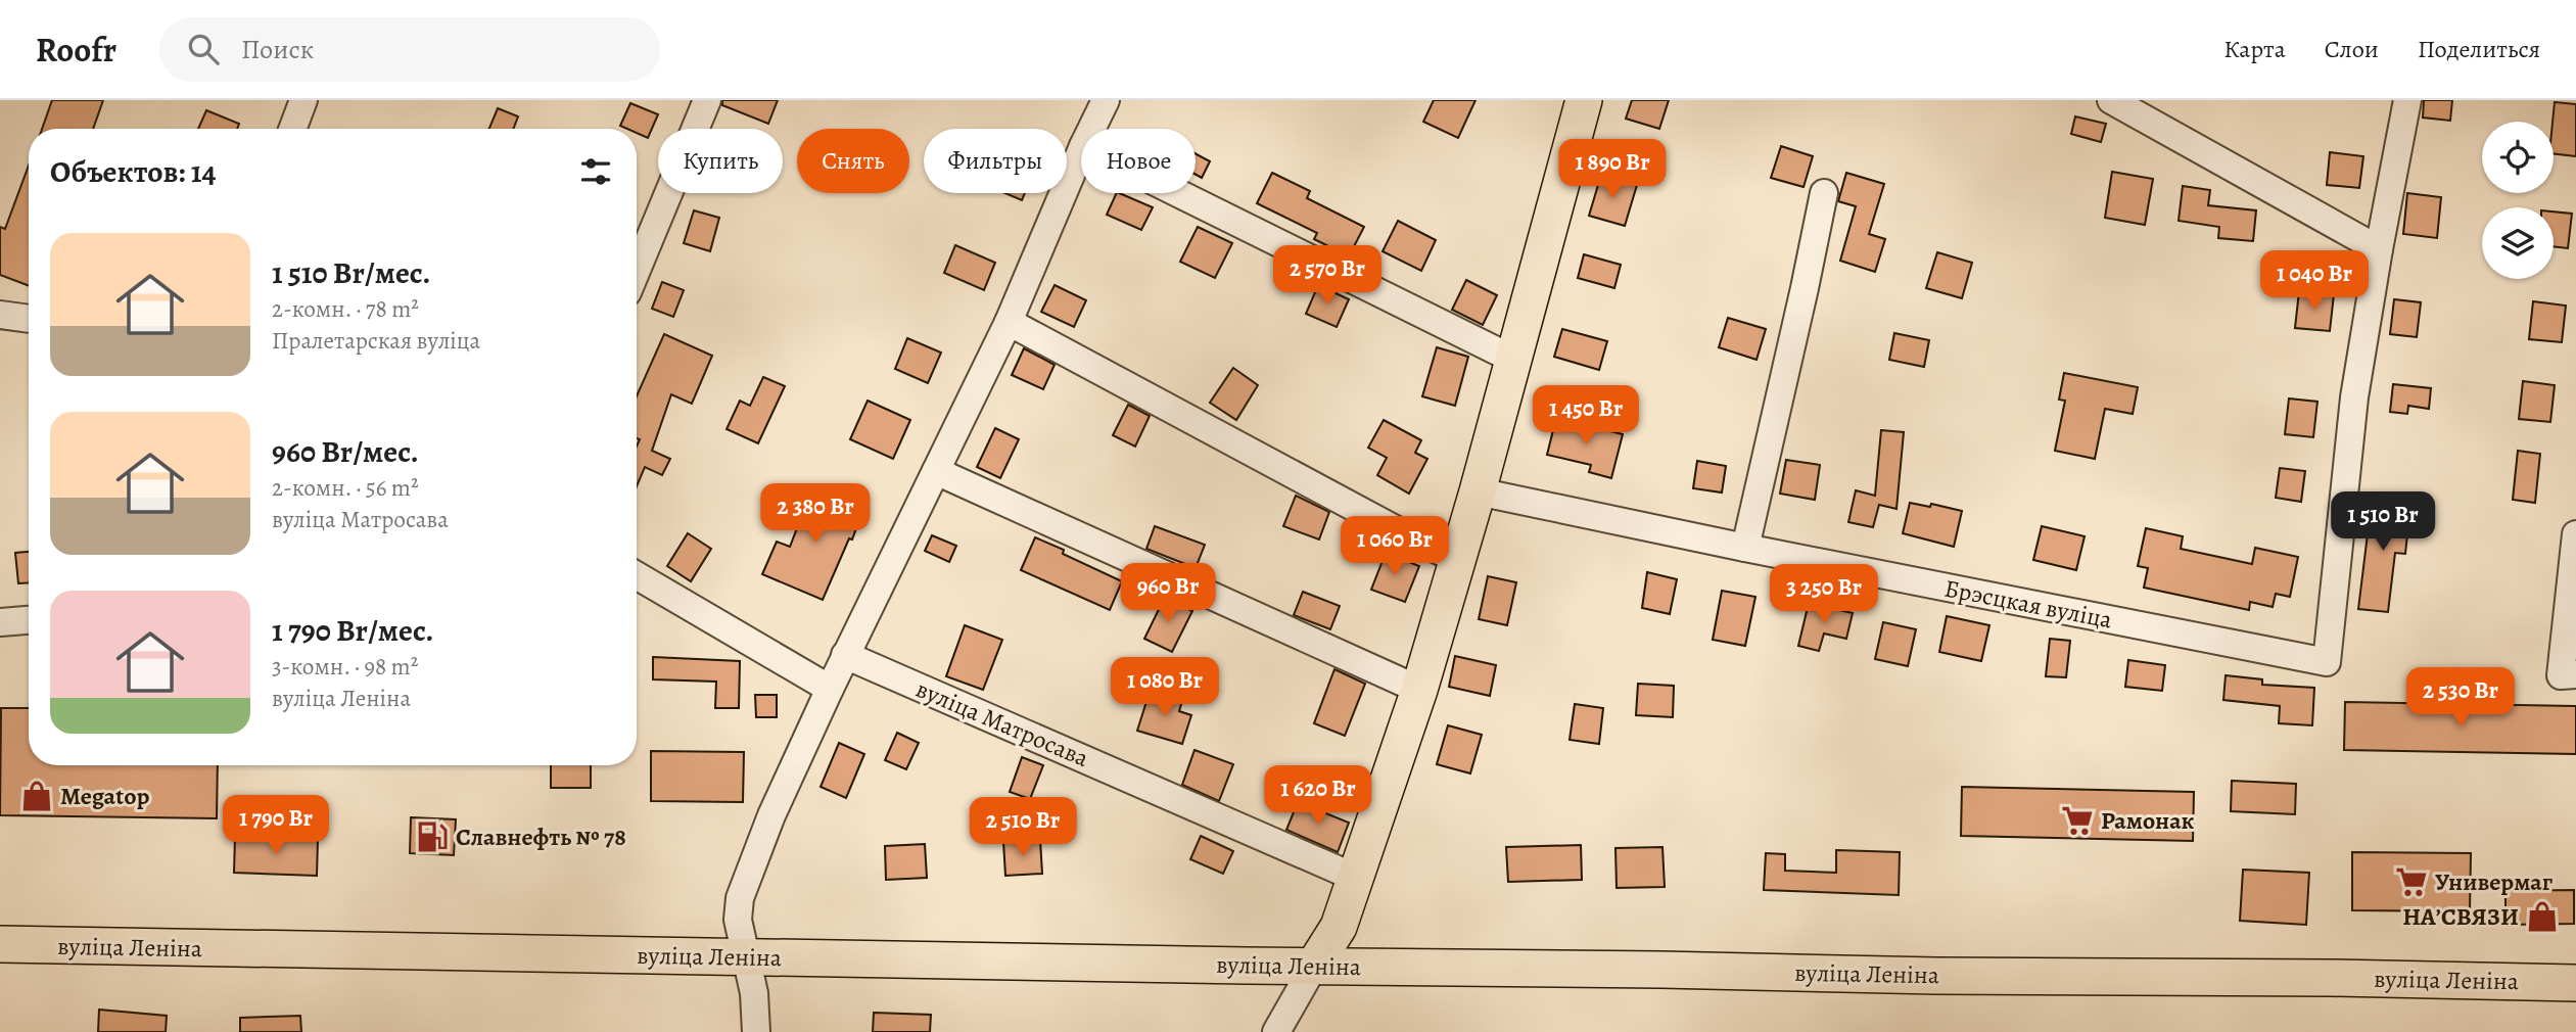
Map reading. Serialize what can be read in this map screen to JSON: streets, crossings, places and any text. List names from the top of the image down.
{
  "streets": {
    "main road": ["вуліца Леніна"],
    "street": ["Брэсцкая вуліца", "вуліца Матросава"]
  },
  "places": {
    "shop": ["Megatop", "НАʼСВЯЗИ"],
    "supermarket": ["Рамонак", "Универмаг"],
    "fuel station": ["Славнефть № 78"]
  },
  "page": {
    "header": "Roofr",
    "search": "Поиск",
    "nav": ["Карта", "Слои", "Поделиться"],
    "chip": [
      "Купить",
      "Снять",
      "Фильтры",
      "Новое"
    ],
    "heading": "Объектов: 14",
    "price": [
      "1 890 Br",
      "2 570 Br",
      "1 040 Br",
      "1 450 Br",
      "2 380 Br",
      "1 510 Br",
      "1 060 Br",
      "960 Br",
      "3 250 Br",
      "1 080 Br",
      "2 530 Br",
      "1 620 Br",
      "1 790 Br",
      "2 510 Br"
    ],
    "list": [
      {
        "name": "1 510 Br/мес.",
        "note": "2-комн. · 78 m² · Пралетарская вуліца"
      },
      {
        "name": "960 Br/мес.",
        "note": "2-комн. · 56 m² · вуліца Матросава"
      },
      {
        "name": "1 790 Br/мес.",
        "note": "3-комн. · 98 m² · вуліца Леніна"
      }
    ]
  }
}
